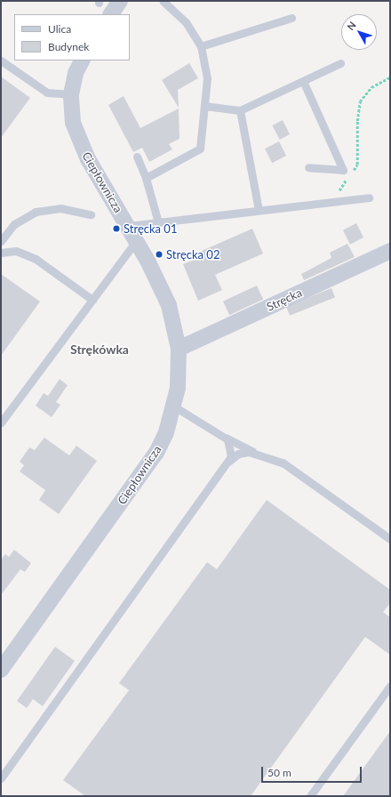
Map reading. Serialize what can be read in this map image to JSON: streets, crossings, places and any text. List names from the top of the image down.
{
  "streets": {
    "street": ["Ciepłownicza", "Stręcka"]
  },
  "crossings": [
    ["Ciepłownicza", "Stręcka"]
  ],
  "districts": ["Strękówka"],
  "places": ["Stręcka 01", "Stręcka 02"],
  "legend": ["Ulica", "Budynek"],
  "scale_bar": "50 m",
  "north": "top left"
}
